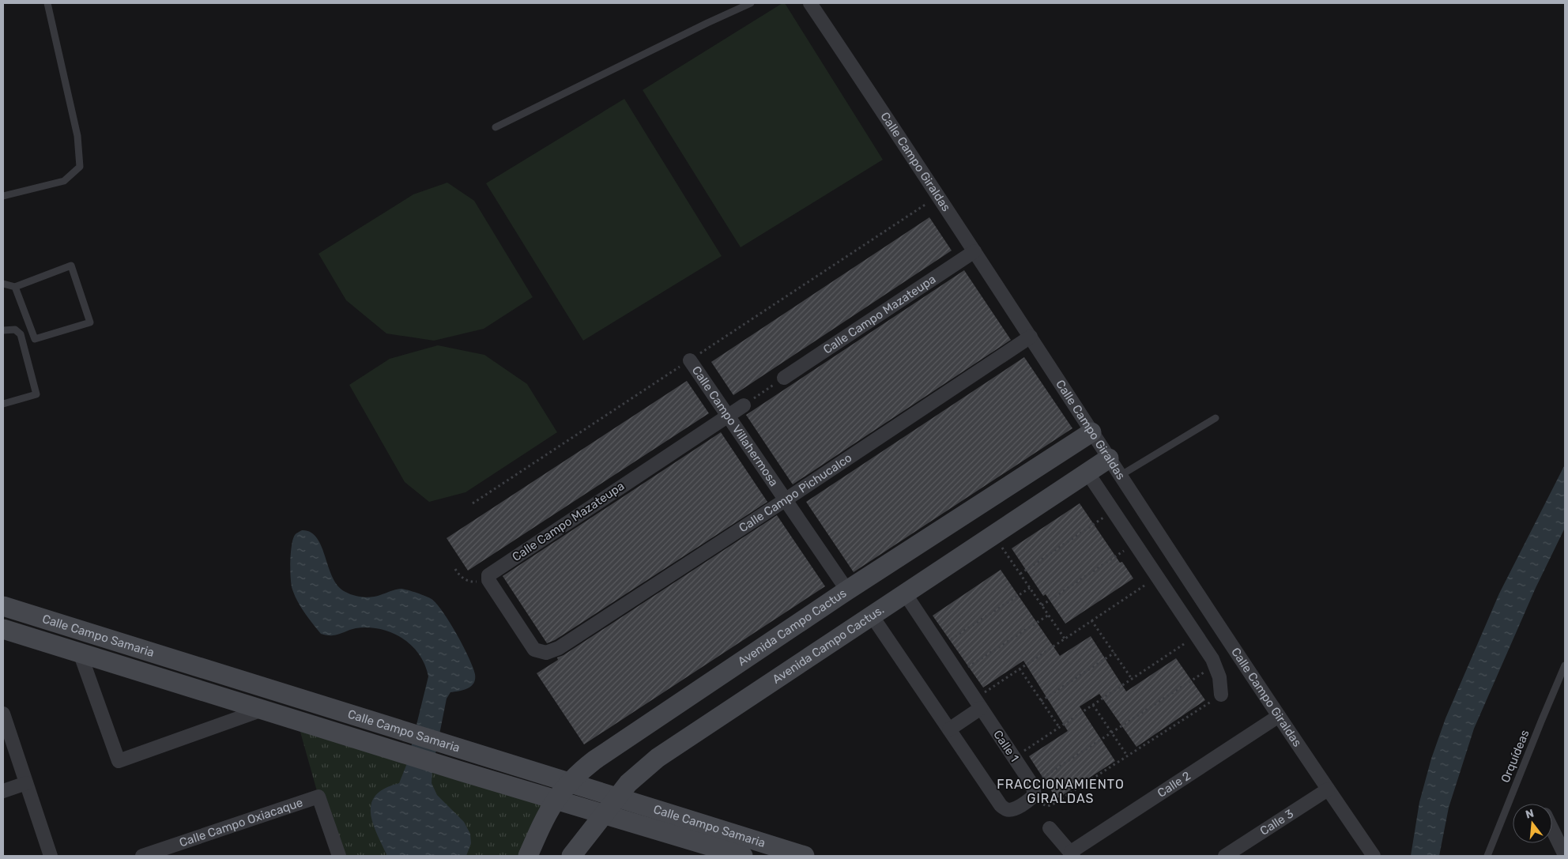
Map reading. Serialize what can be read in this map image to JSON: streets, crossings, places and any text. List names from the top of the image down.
{
  "streets": {
    "street": [
      "Calle Campo Giraldas",
      "Calle Campo Mazateupa",
      "Calle Campo Villahermosa",
      "Calle Campo Pichucalco",
      "Avenida Campo Cactus",
      "Calle Campo Samaria",
      "Avenida Campo Cactus.",
      "Calle 1",
      "Calle 2",
      "Calle Campo Oxiacaque",
      "Calle 3"
    ],
    "lane": ["Orquídeas"]
  },
  "crossings": [
    ["Calle Campo Giraldas", "Calle Campo Mazateupa"],
    ["Calle Campo Giraldas", "Calle Campo Pichucalco"],
    ["Calle Campo Giraldas", "Avenida Campo Cactus"],
    ["Calle Campo Giraldas", "Avenida Campo Cactus."],
    ["Calle Campo Giraldas", "Calle 2"],
    ["Calle Campo Giraldas", "Calle 3"],
    ["Calle Campo Mazateupa", "Calle Campo Villahermosa"],
    ["Calle Campo Mazateupa", "Calle Campo Pichucalco"],
    ["Calle Campo Villahermosa", "Calle Campo Pichucalco"],
    ["Calle Campo Villahermosa", "Avenida Campo Cactus"],
    ["Avenida Campo Cactus", "Calle Campo Samaria"],
    ["Calle Campo Samaria", "Avenida Campo Cactus."],
    ["Avenida Campo Cactus.", "Calle 1"]
  ],
  "districts": ["FRACCIONAMIENTO GIRALDAS"],
  "north": "top"
}
